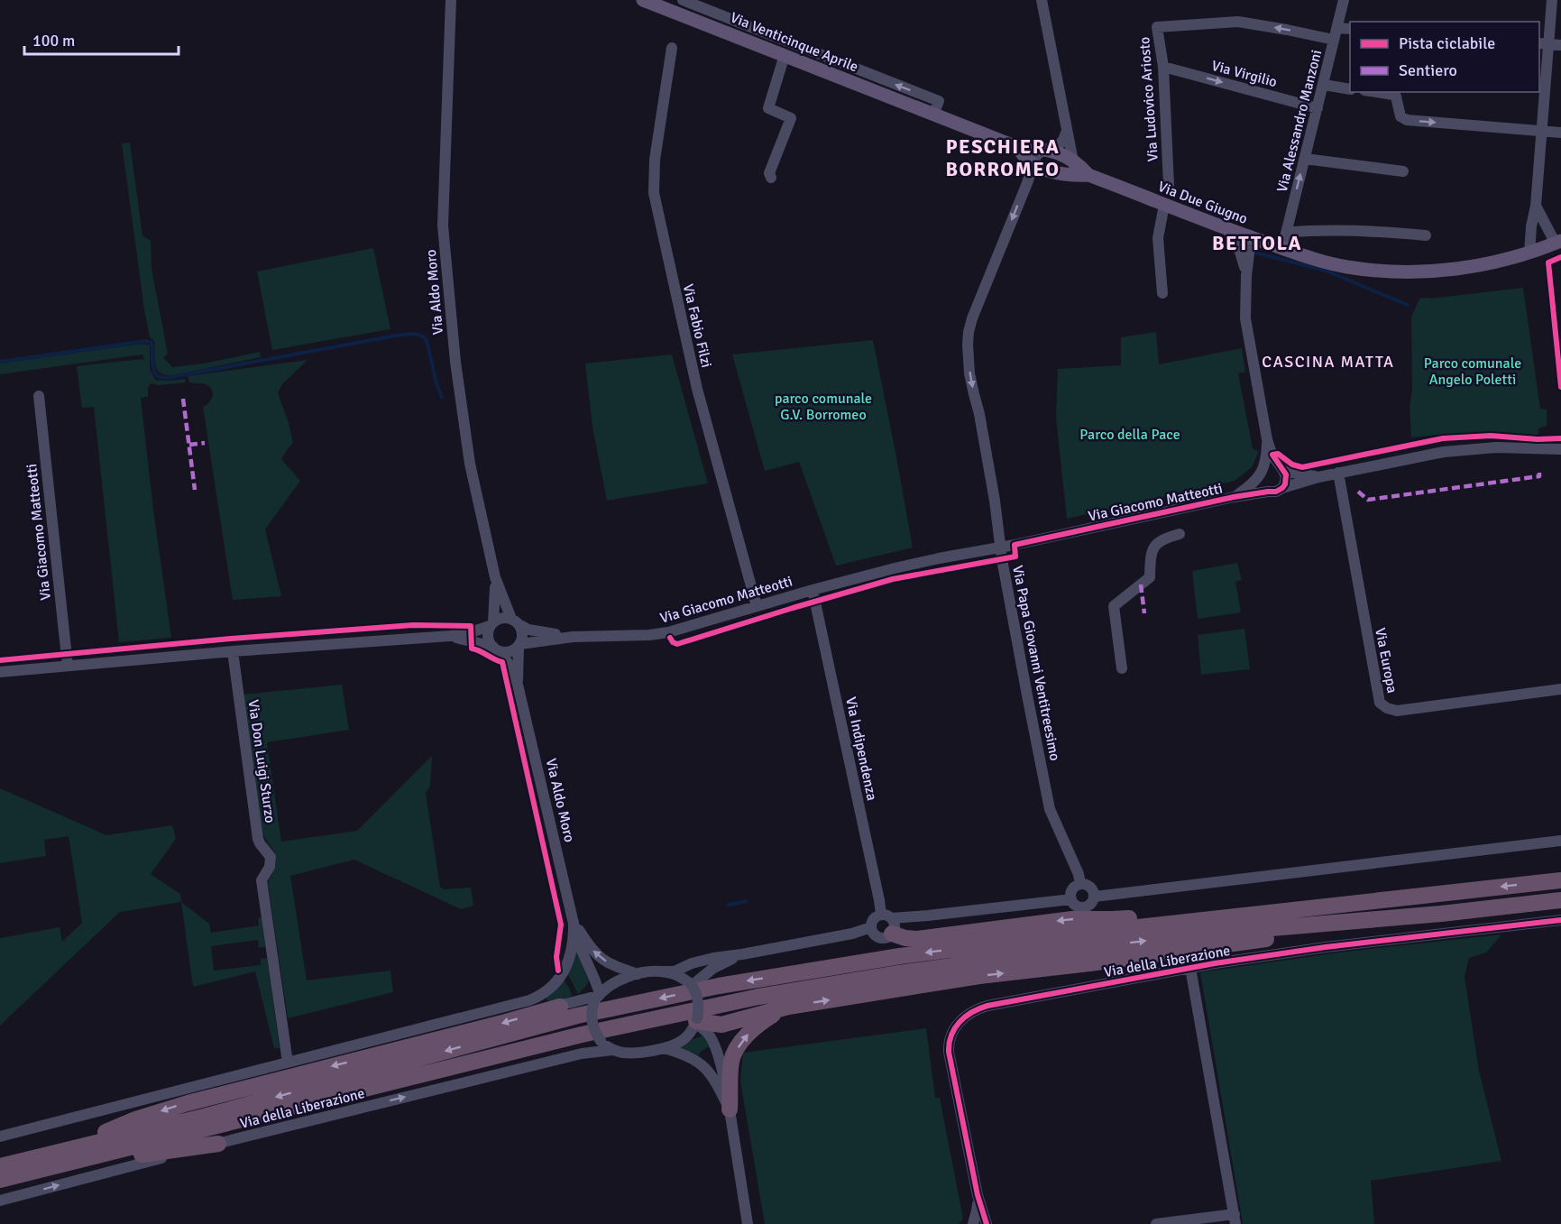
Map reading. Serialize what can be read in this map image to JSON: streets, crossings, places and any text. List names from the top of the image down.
{
  "streets": {
    "main road": ["Via Venticinque Aprile", "Via Due Giugno"],
    "street": [
      "Via Virgilio",
      "Via Ludovico Ariosto",
      "Via Alessandro Manzoni",
      "Via Aldo Moro",
      "Via Fabio Filzi",
      "Via Giacomo Matteotti",
      "Via Europa",
      "Via Papa Giovanni Ventitreesimo",
      "Via Indipendenza",
      "Via Don Luigi Sturzo",
      "Via della Liberazione"
    ]
  },
  "crossings": [
    ["Via Virgilio", "Via Ludovico Ariosto"],
    ["Via Virgilio", "Via Alessandro Manzoni"],
    ["Via Ludovico Ariosto", "Via Alessandro Manzoni"],
    ["Via Alessandro Manzoni", "Via Due Giugno"],
    ["Via Aldo Moro", "Via Giacomo Matteotti"],
    ["Via Aldo Moro", "Via della Liberazione"],
    ["Via Fabio Filzi", "Via Giacomo Matteotti"],
    ["Via Giacomo Matteotti", "Via Europa"],
    ["Via Giacomo Matteotti", "Via Papa Giovanni Ventitreesimo"],
    ["Via Giacomo Matteotti", "Via Indipendenza"]
  ],
  "one_way": ["Via Virgilio", "Via Papa Giovanni Ventitreesimo"],
  "districts": ["PESCHIERA BORROMEO", "BETTOLA", "CASCINA MATTA"],
  "parks": ["Parco comunale Angelo Poletti", "parco comunale G.V. Borromeo", "Parco della Pace"],
  "legend": ["Pista ciclabile", "Sentiero"],
  "scale_bar": "100 m"
}
